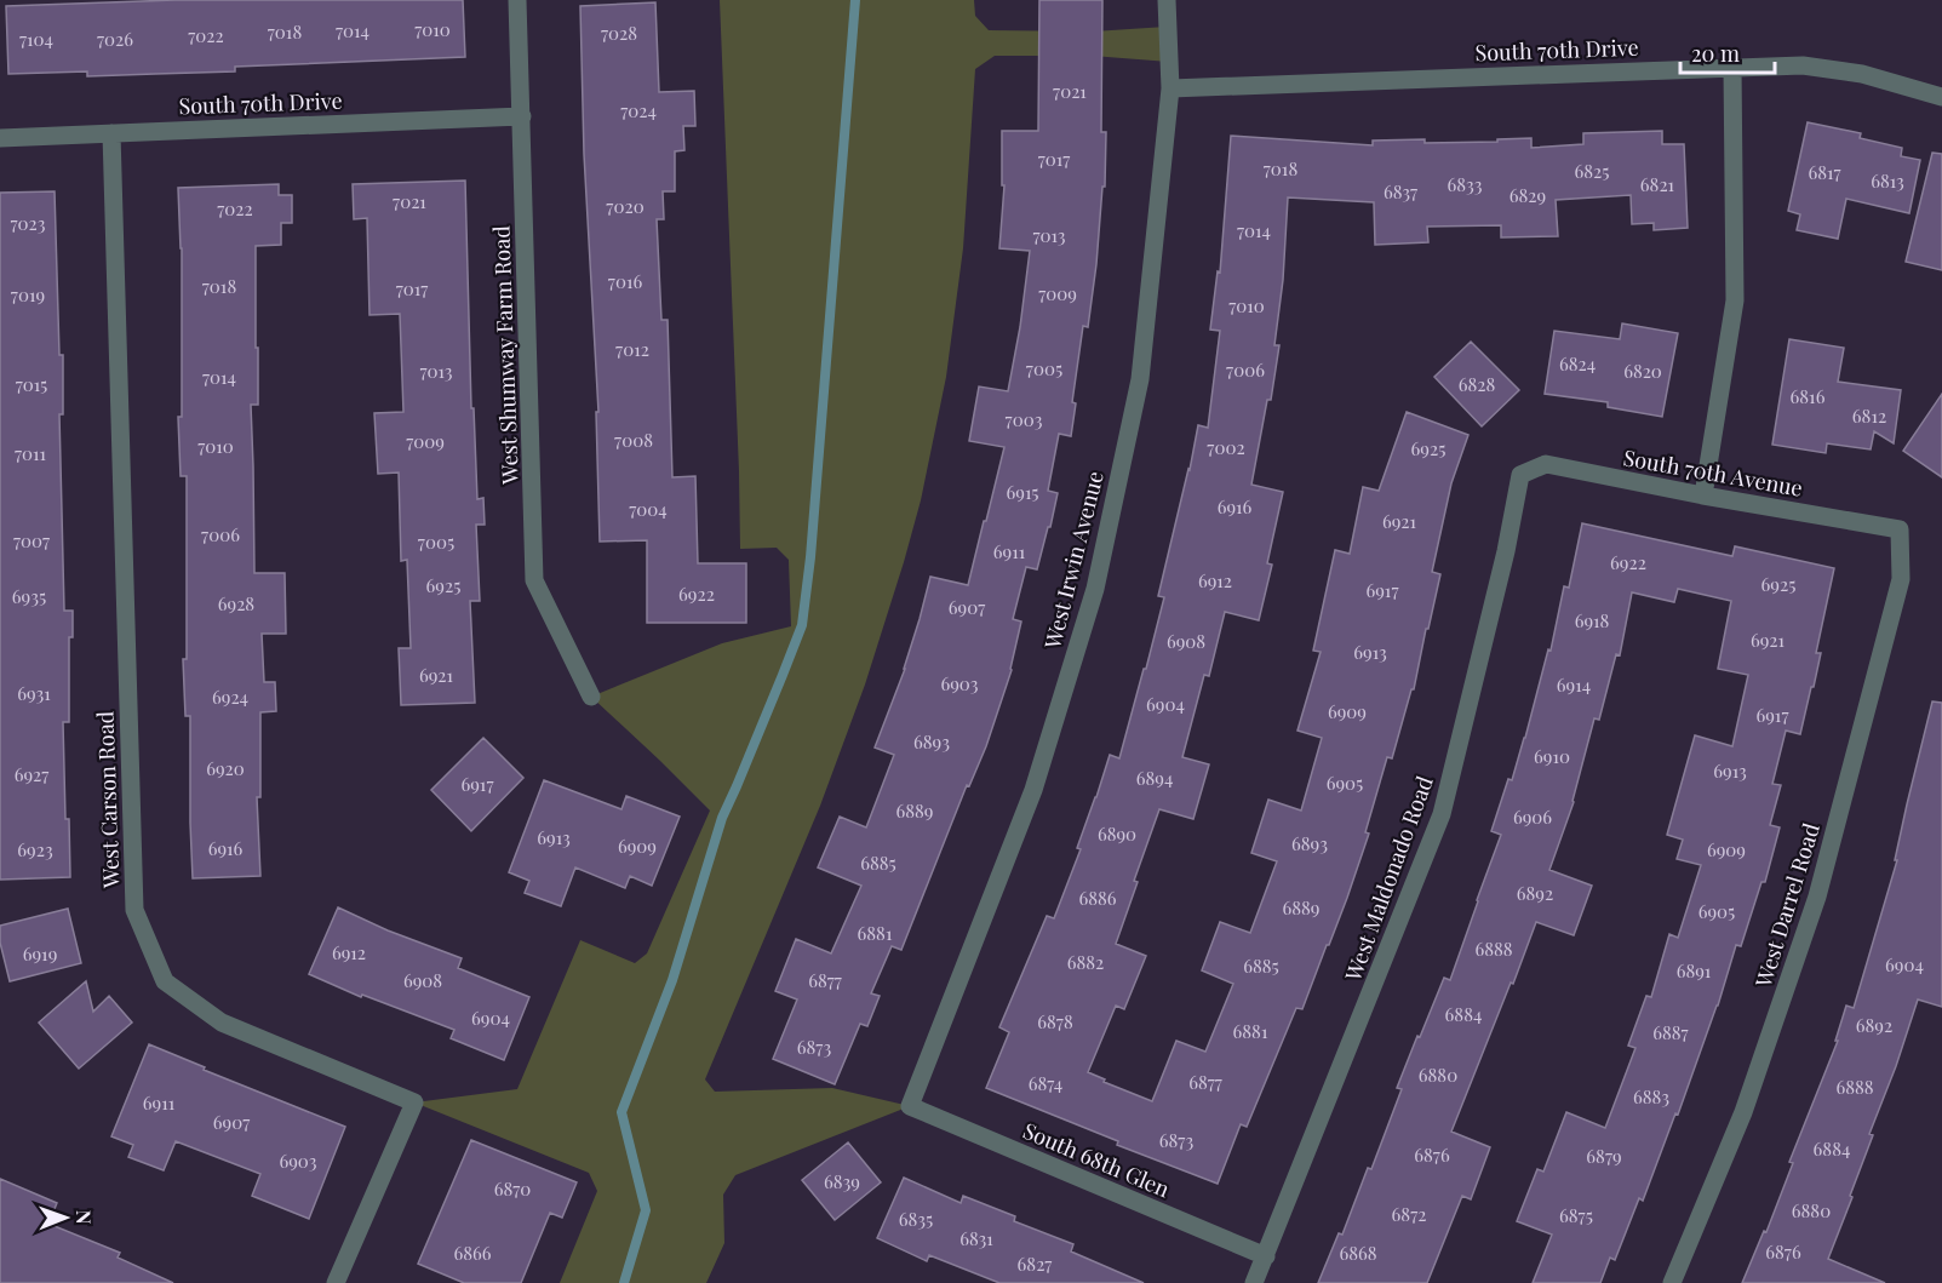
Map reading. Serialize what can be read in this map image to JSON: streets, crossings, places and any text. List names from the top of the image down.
{
  "streets": {
    "street": [
      "South 70th Drive",
      "West Shumway Farm Road",
      "South 70th Avenue",
      "West Irwin Avenue",
      "West Carson Road",
      "West Maldonado Road",
      "West Darrel Road",
      "South 68th Glen"
    ]
  },
  "crossings": [
    ["South 70th Drive", "West Shumway Farm Road"],
    ["South 70th Drive", "West Irwin Avenue"],
    ["South 70th Drive", "West Carson Road"],
    ["South 70th Avenue", "West Maldonado Road"],
    ["South 70th Avenue", "West Darrel Road"],
    ["West Irwin Avenue", "South 68th Glen"],
    ["West Maldonado Road", "South 68th Glen"]
  ],
  "house_numbers": [
    "7010",
    "7014",
    "7018",
    "7028",
    "7022",
    "7104",
    "7026",
    "7021",
    "7024",
    "7017",
    "7018",
    "6825",
    "6817",
    "6813",
    "6833",
    "6821",
    "6837",
    "6829",
    "7021",
    "7020",
    "7022",
    "7023",
    "7014",
    "7013",
    "7016",
    "7018",
    "7017",
    "7009",
    "7019",
    "7010",
    "7012",
    "6824",
    "7005",
    "7006",
    "7013",
    "6820",
    "7014",
    "7015",
    "6828",
    "6816",
    "6812",
    "7003",
    "7008",
    "7009",
    "7010",
    "7002",
    "6925",
    "7011",
    "6915",
    "6916",
    "7004",
    "6921",
    "7006",
    "7007",
    "7005",
    "6911",
    "6922",
    "6912",
    "6925",
    "6925",
    "6917",
    "6922",
    "6935",
    "6928",
    "6907",
    "6918",
    "6921",
    "6908",
    "6913",
    "6921",
    "6903",
    "6914",
    "6931",
    "6924",
    "6904",
    "6909",
    "6917",
    "6893",
    "6910",
    "6920",
    "6913",
    "6927",
    "6894",
    "6905",
    "6917",
    "6889",
    "6906",
    "6890",
    "6913",
    "6893",
    "6909",
    "6916",
    "6923",
    "6909",
    "6885",
    "6892",
    "6886",
    "6889",
    "6905",
    "6881",
    "6888",
    "6912",
    "6919",
    "6882",
    "6904",
    "6885",
    "6891",
    "6908",
    "6877",
    "6884",
    "6904",
    "6878",
    "6892",
    "6881",
    "6887",
    "6873",
    "6880",
    "6877",
    "6874",
    "6888",
    "6883",
    "6911",
    "6907",
    "6873",
    "6884",
    "6876",
    "6879",
    "6903",
    "6839",
    "6870",
    "6880",
    "6872",
    "6875",
    "6835",
    "6831",
    "6876",
    "6866",
    "6868",
    "6827"
  ],
  "scale_bar": "20 m",
  "north": "right"
}
